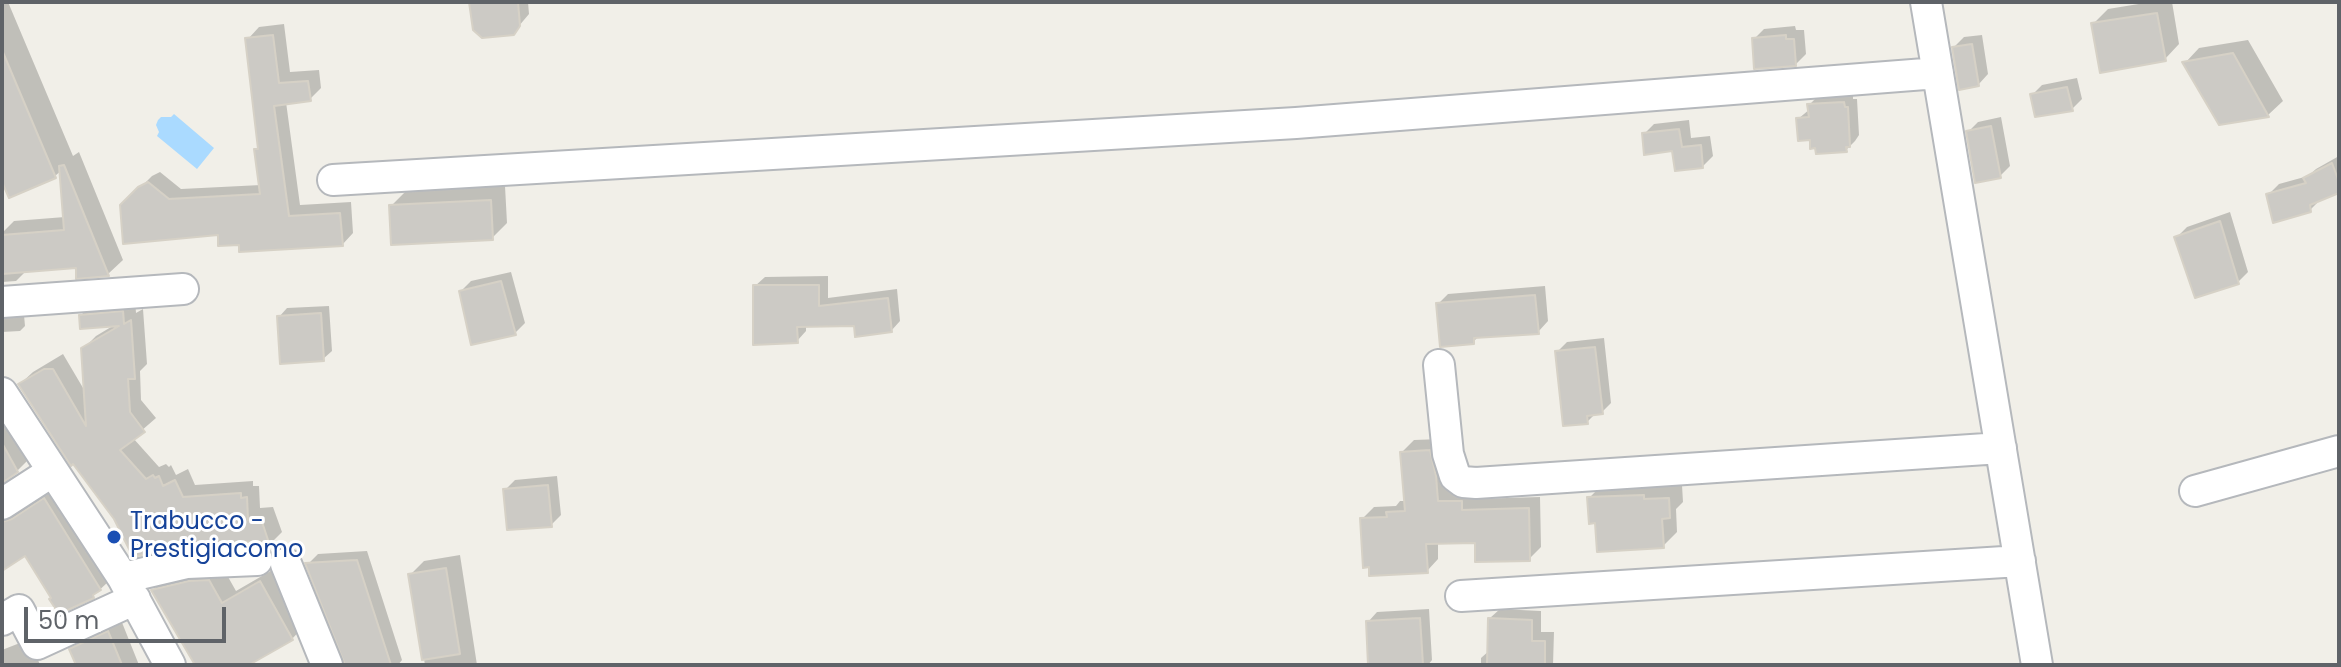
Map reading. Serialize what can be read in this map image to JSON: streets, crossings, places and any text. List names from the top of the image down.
{
  "places": ["Trabucco - Prestigiacomo"],
  "scale_bar": "50 m"
}
